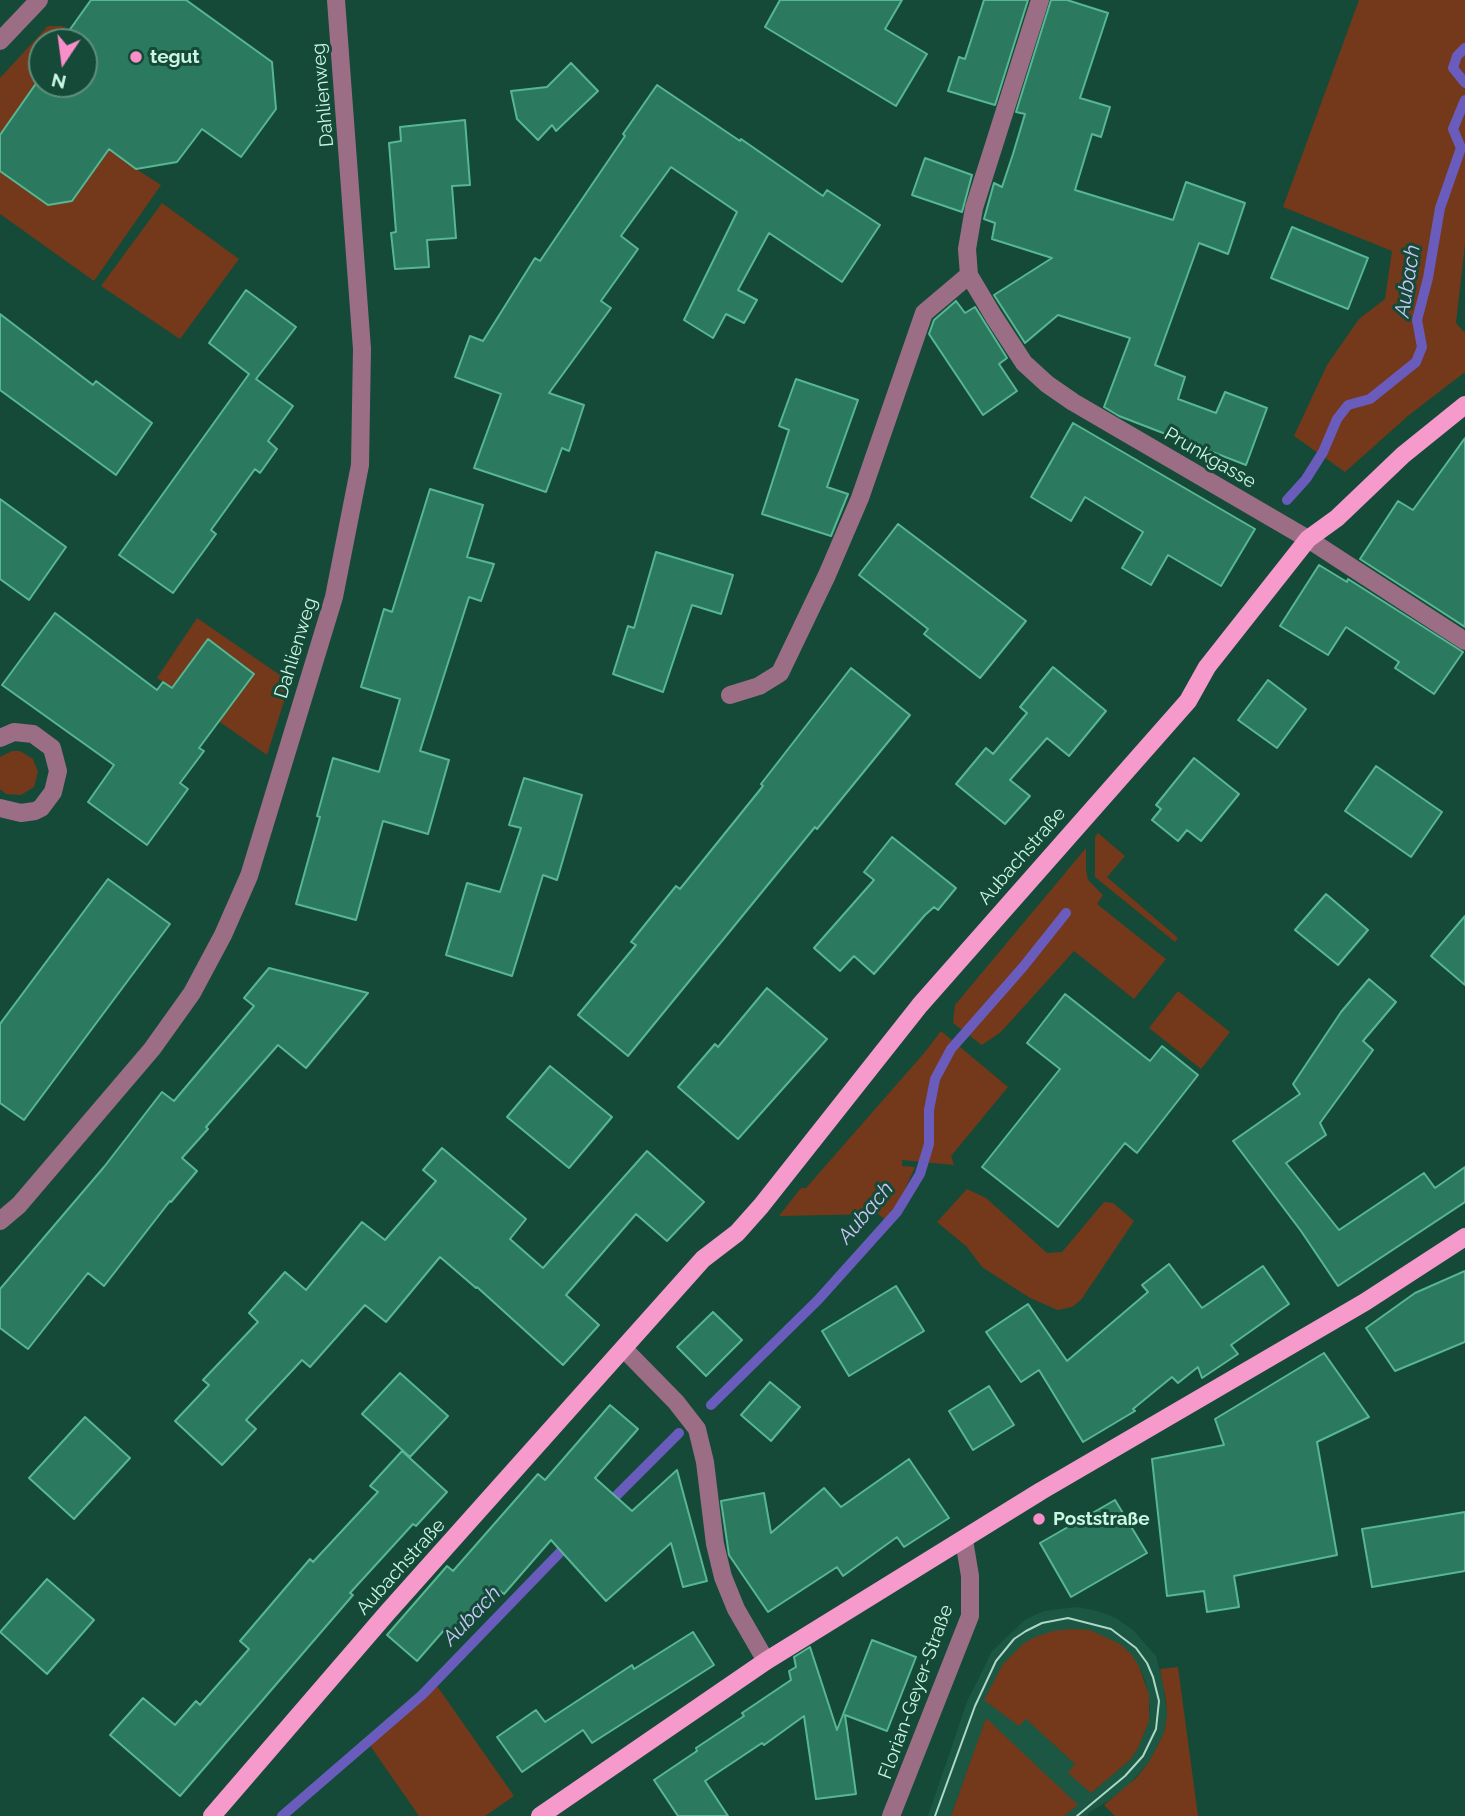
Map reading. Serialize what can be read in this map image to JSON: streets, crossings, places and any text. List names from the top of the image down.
{
  "streets": {
    "main road": ["Aubachstraße"],
    "street": ["Dahlienweg", "Prunkgasse", "Florian-Geyer-Straße"]
  },
  "crossings": [
    ["Prunkgasse", "Aubachstraße"]
  ],
  "water": ["Aubach"],
  "places": ["tegut", "Poststraße"],
  "north": "bottom"
}
